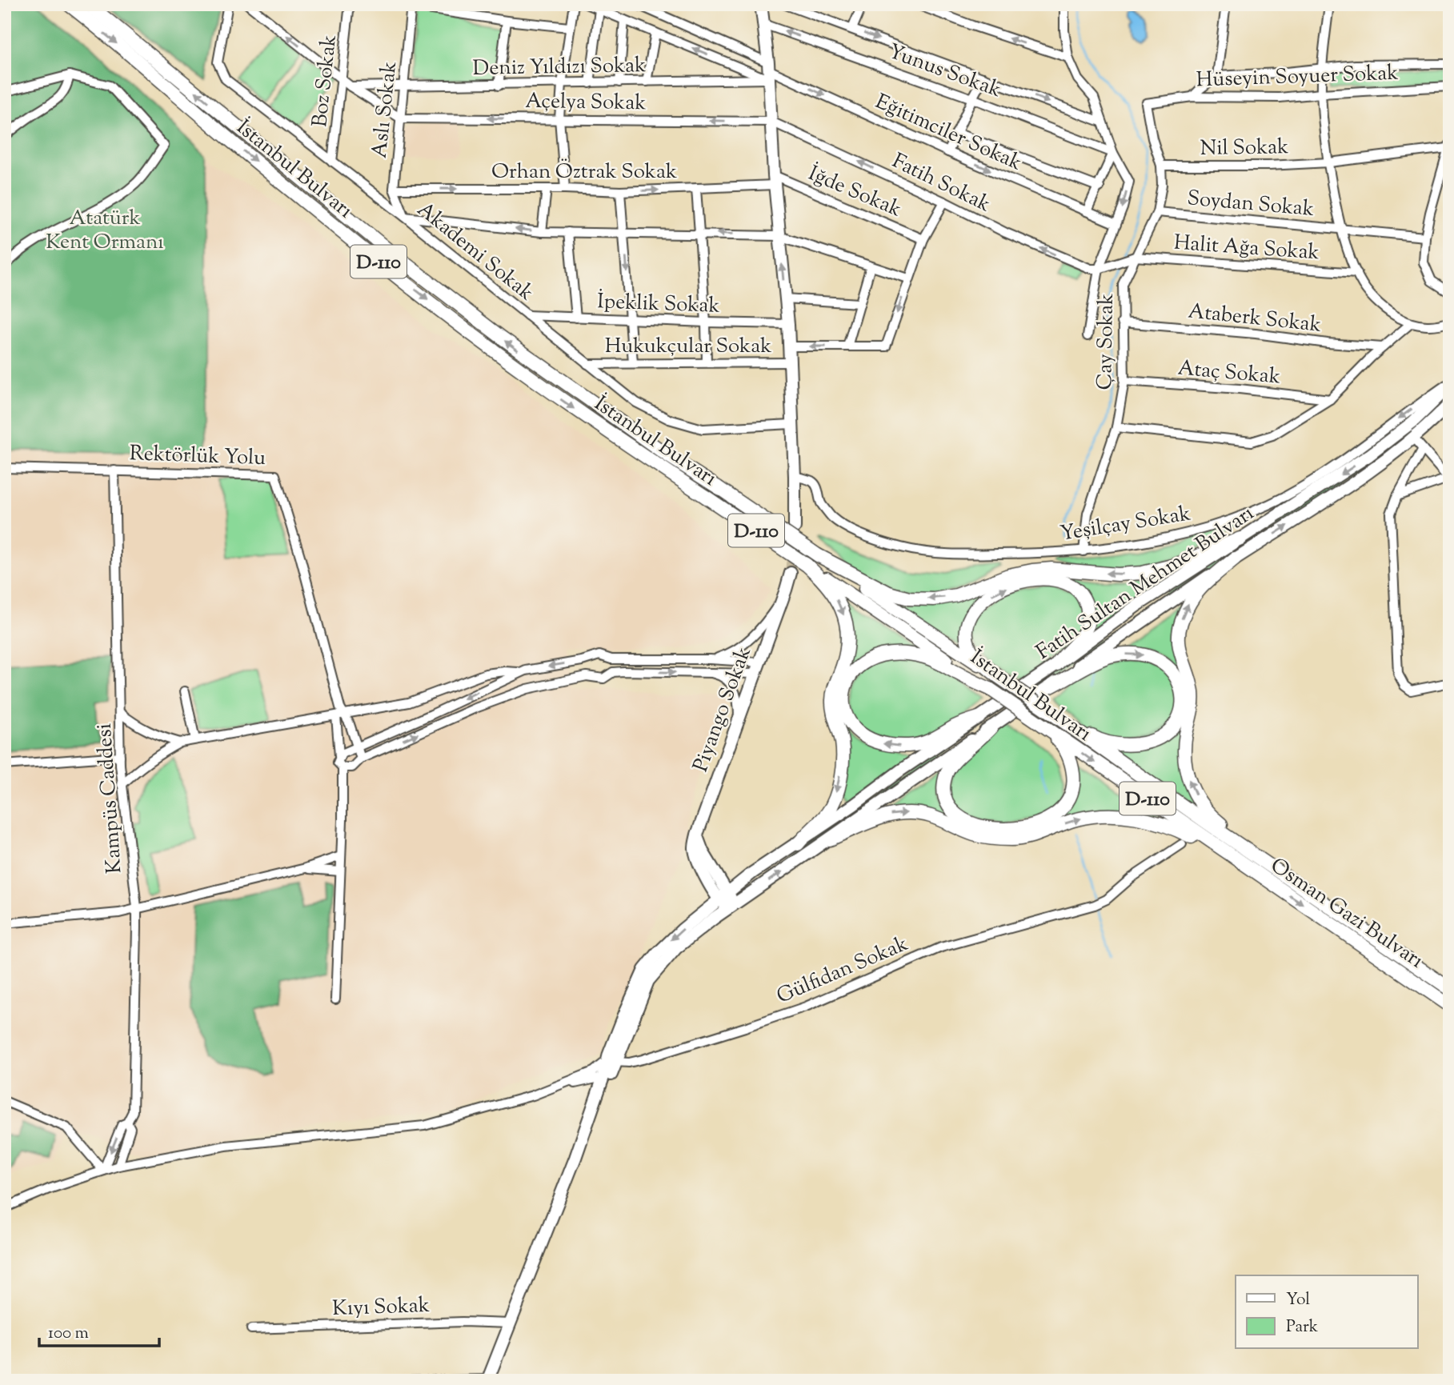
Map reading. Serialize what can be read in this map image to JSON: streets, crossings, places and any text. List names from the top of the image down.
{
  "streets": {
    "highway": ["İstanbul Bulvarı", "D-110", "Osman Gazi Bulvarı"],
    "main road": ["Fatih Sultan Mehmet Bulvarı", "Piyango Sokak"],
    "street": [
      "Deniz Yıldızı Sokak",
      "Yunus Sokak",
      "Hüseyin Soyuer Sokak",
      "Boz Sokak",
      "Açelya Sokak",
      "Aslı Sokak",
      "Eğitimciler Sokak",
      "Nil Sokak",
      "Orhan Öztrak Sokak",
      "Fatih Sokak",
      "İğde Sokak",
      "Soydan Sokak",
      "Halit Ağa Sokak",
      "Akademi Sokak",
      "İpeklik Sokak",
      "Ataberk Sokak",
      "Çay Sokak",
      "Hukukçular Sokak",
      "Ataç Sokak",
      "Rektörlük Yolu",
      "Yeşilçay Sokak",
      "Kampüs Caddesi",
      "Gülfidan Sokak",
      "Kıyı Sokak"
    ]
  },
  "crossings": [
    ["Deniz Yıldızı Sokak", "Aslı Sokak"],
    ["Deniz Yıldızı Sokak", "Eğitimciler Sokak"],
    ["Hüseyin Soyuer Sokak", "Çay Sokak"],
    ["Boz Sokak", "Akademi Sokak"],
    ["Açelya Sokak", "Aslı Sokak"],
    ["Açelya Sokak", "Fatih Sokak"],
    ["Aslı Sokak", "Orhan Öztrak Sokak"],
    ["Aslı Sokak", "Akademi Sokak"],
    ["Nil Sokak", "Çay Sokak"],
    ["İstanbul Bulvarı", "Osman Gazi Bulvarı"],
    ["Orhan Öztrak Sokak", "İğde Sokak"],
    ["Soydan Sokak", "Çay Sokak"],
    ["Halit Ağa Sokak", "Çay Sokak"],
    ["Akademi Sokak", "İpeklik Sokak"],
    ["Akademi Sokak", "Hukukçular Sokak"],
    ["Ataberk Sokak", "Çay Sokak"],
    ["Çay Sokak", "Ataç Sokak"],
    ["Çay Sokak", "Yeşilçay Sokak"],
    ["Rektörlük Yolu", "Kampüs Caddesi"],
    ["Yeşilçay Sokak", "Fatih Sultan Mehmet Bulvarı"],
    ["Fatih Sultan Mehmet Bulvarı", "Piyango Sokak"],
    ["Fatih Sultan Mehmet Bulvarı", "Gülfidan Sokak"]
  ],
  "one_way": ["Açelya Sokak", "Fatih Sokak"],
  "parks": ["Atatürk Kent Ormanı"],
  "legend": ["Yol", "Park"],
  "scale_bar": "100 m"
}
